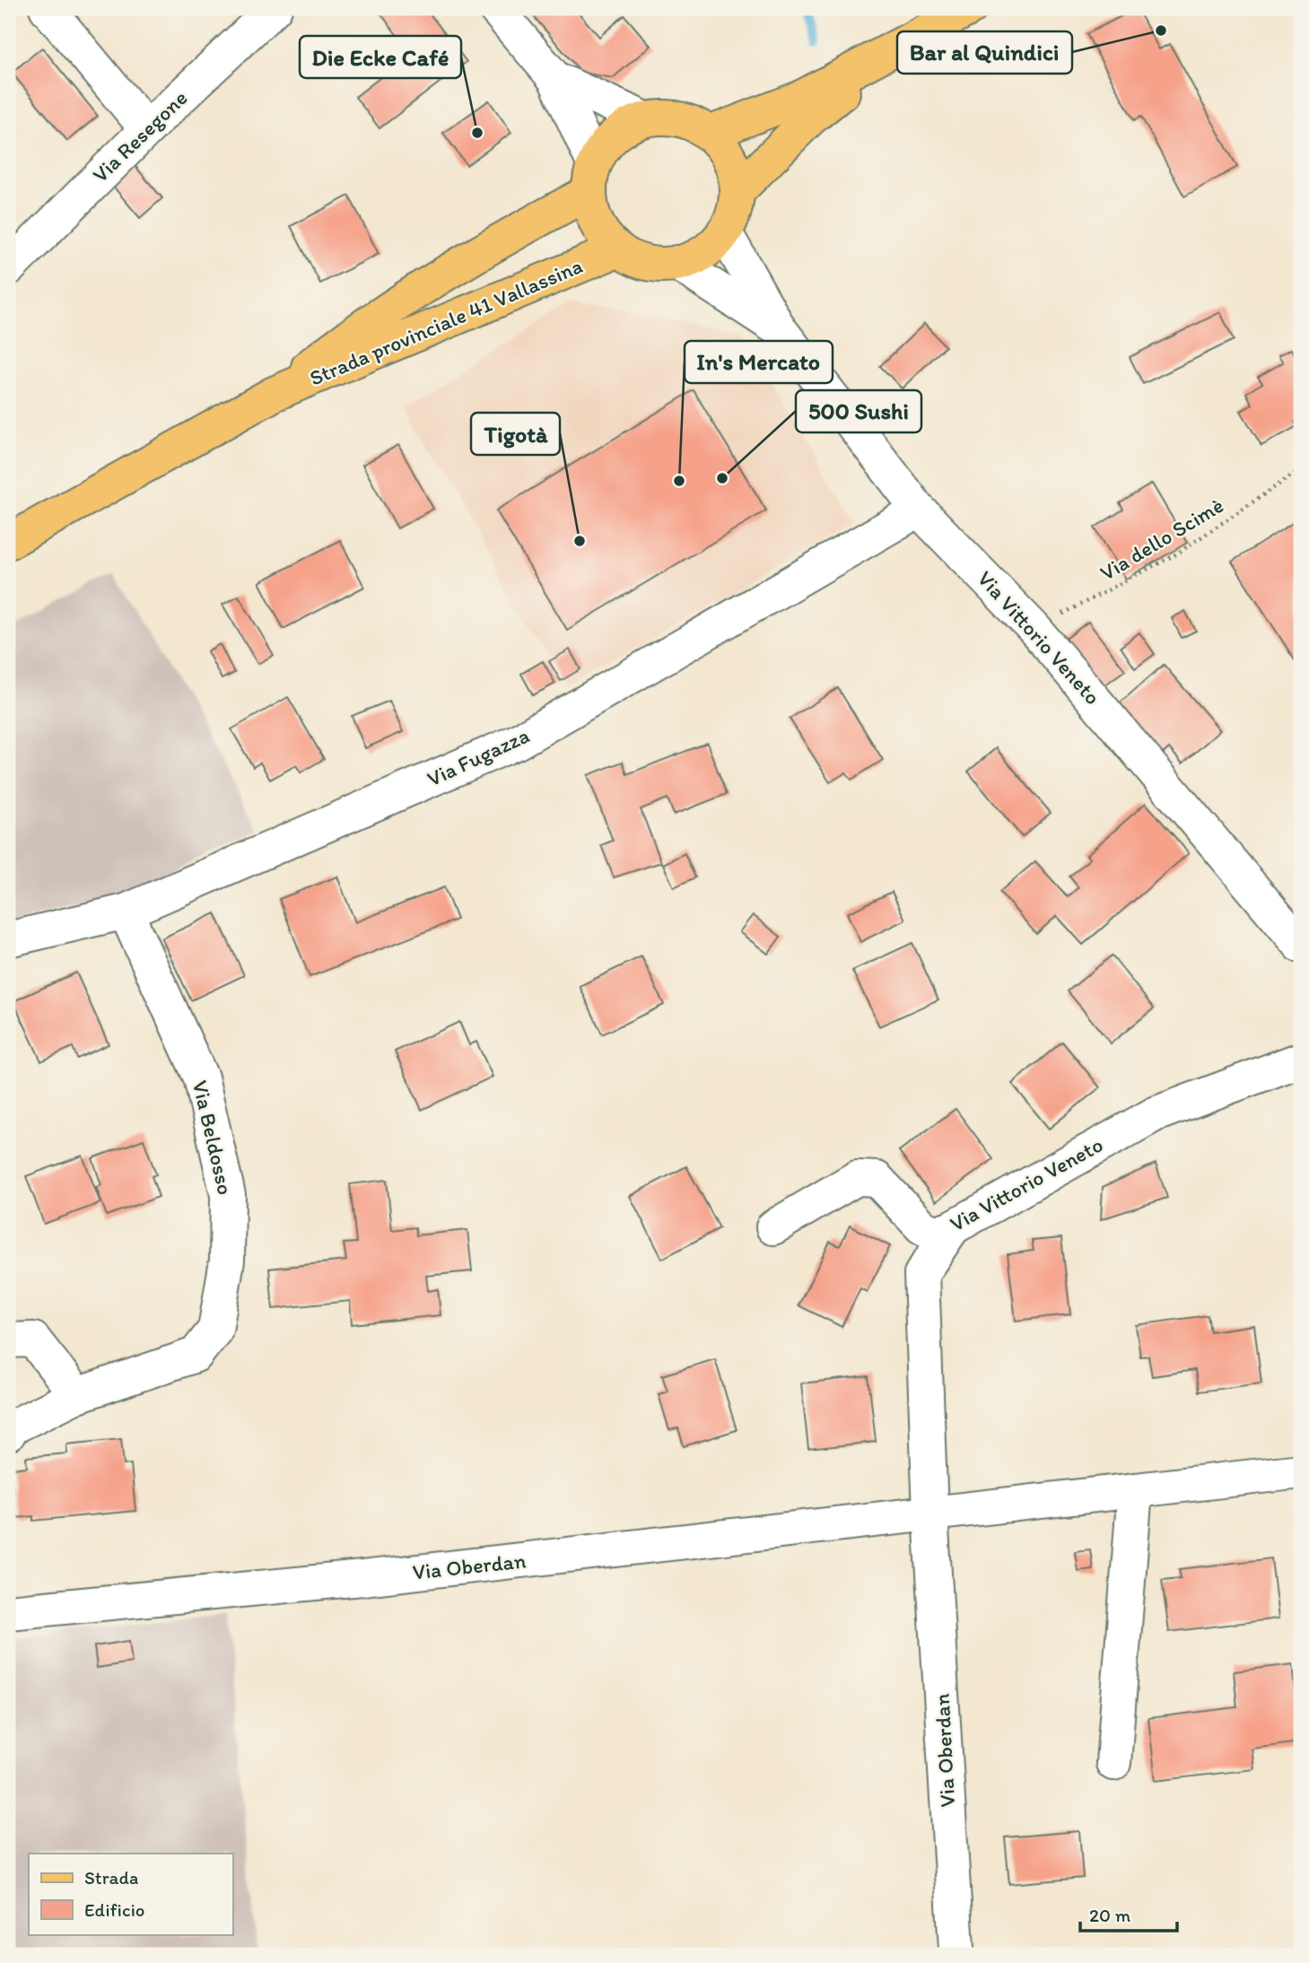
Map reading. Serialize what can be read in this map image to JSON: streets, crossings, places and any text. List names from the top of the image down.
{
  "streets": {
    "main road": ["Strada provinciale 41 Vallassina"],
    "street": [
      "Via Resegone",
      "Via Vittorio Veneto",
      "Via Fugazza",
      "Via Beldosso",
      "Via Oberdan"
    ],
    "path": ["Via dello Scimè"]
  },
  "crossings": [
    ["Strada provinciale 41 Vallassina", "Via Vittorio Veneto"],
    ["Via dello Scimè", "Via Vittorio Veneto"],
    ["Via Vittorio Veneto", "Via Fugazza"],
    ["Via Vittorio Veneto", "Via Oberdan"],
    ["Via Fugazza", "Via Beldosso"]
  ],
  "places": [
    "Bar al Quindici",
    "Die Ecke Café",
    "500 Sushi",
    "In's Mercato",
    "Tigotà"
  ],
  "legend": ["Strada", "Edificio"],
  "scale_bar": "20 m"
}
